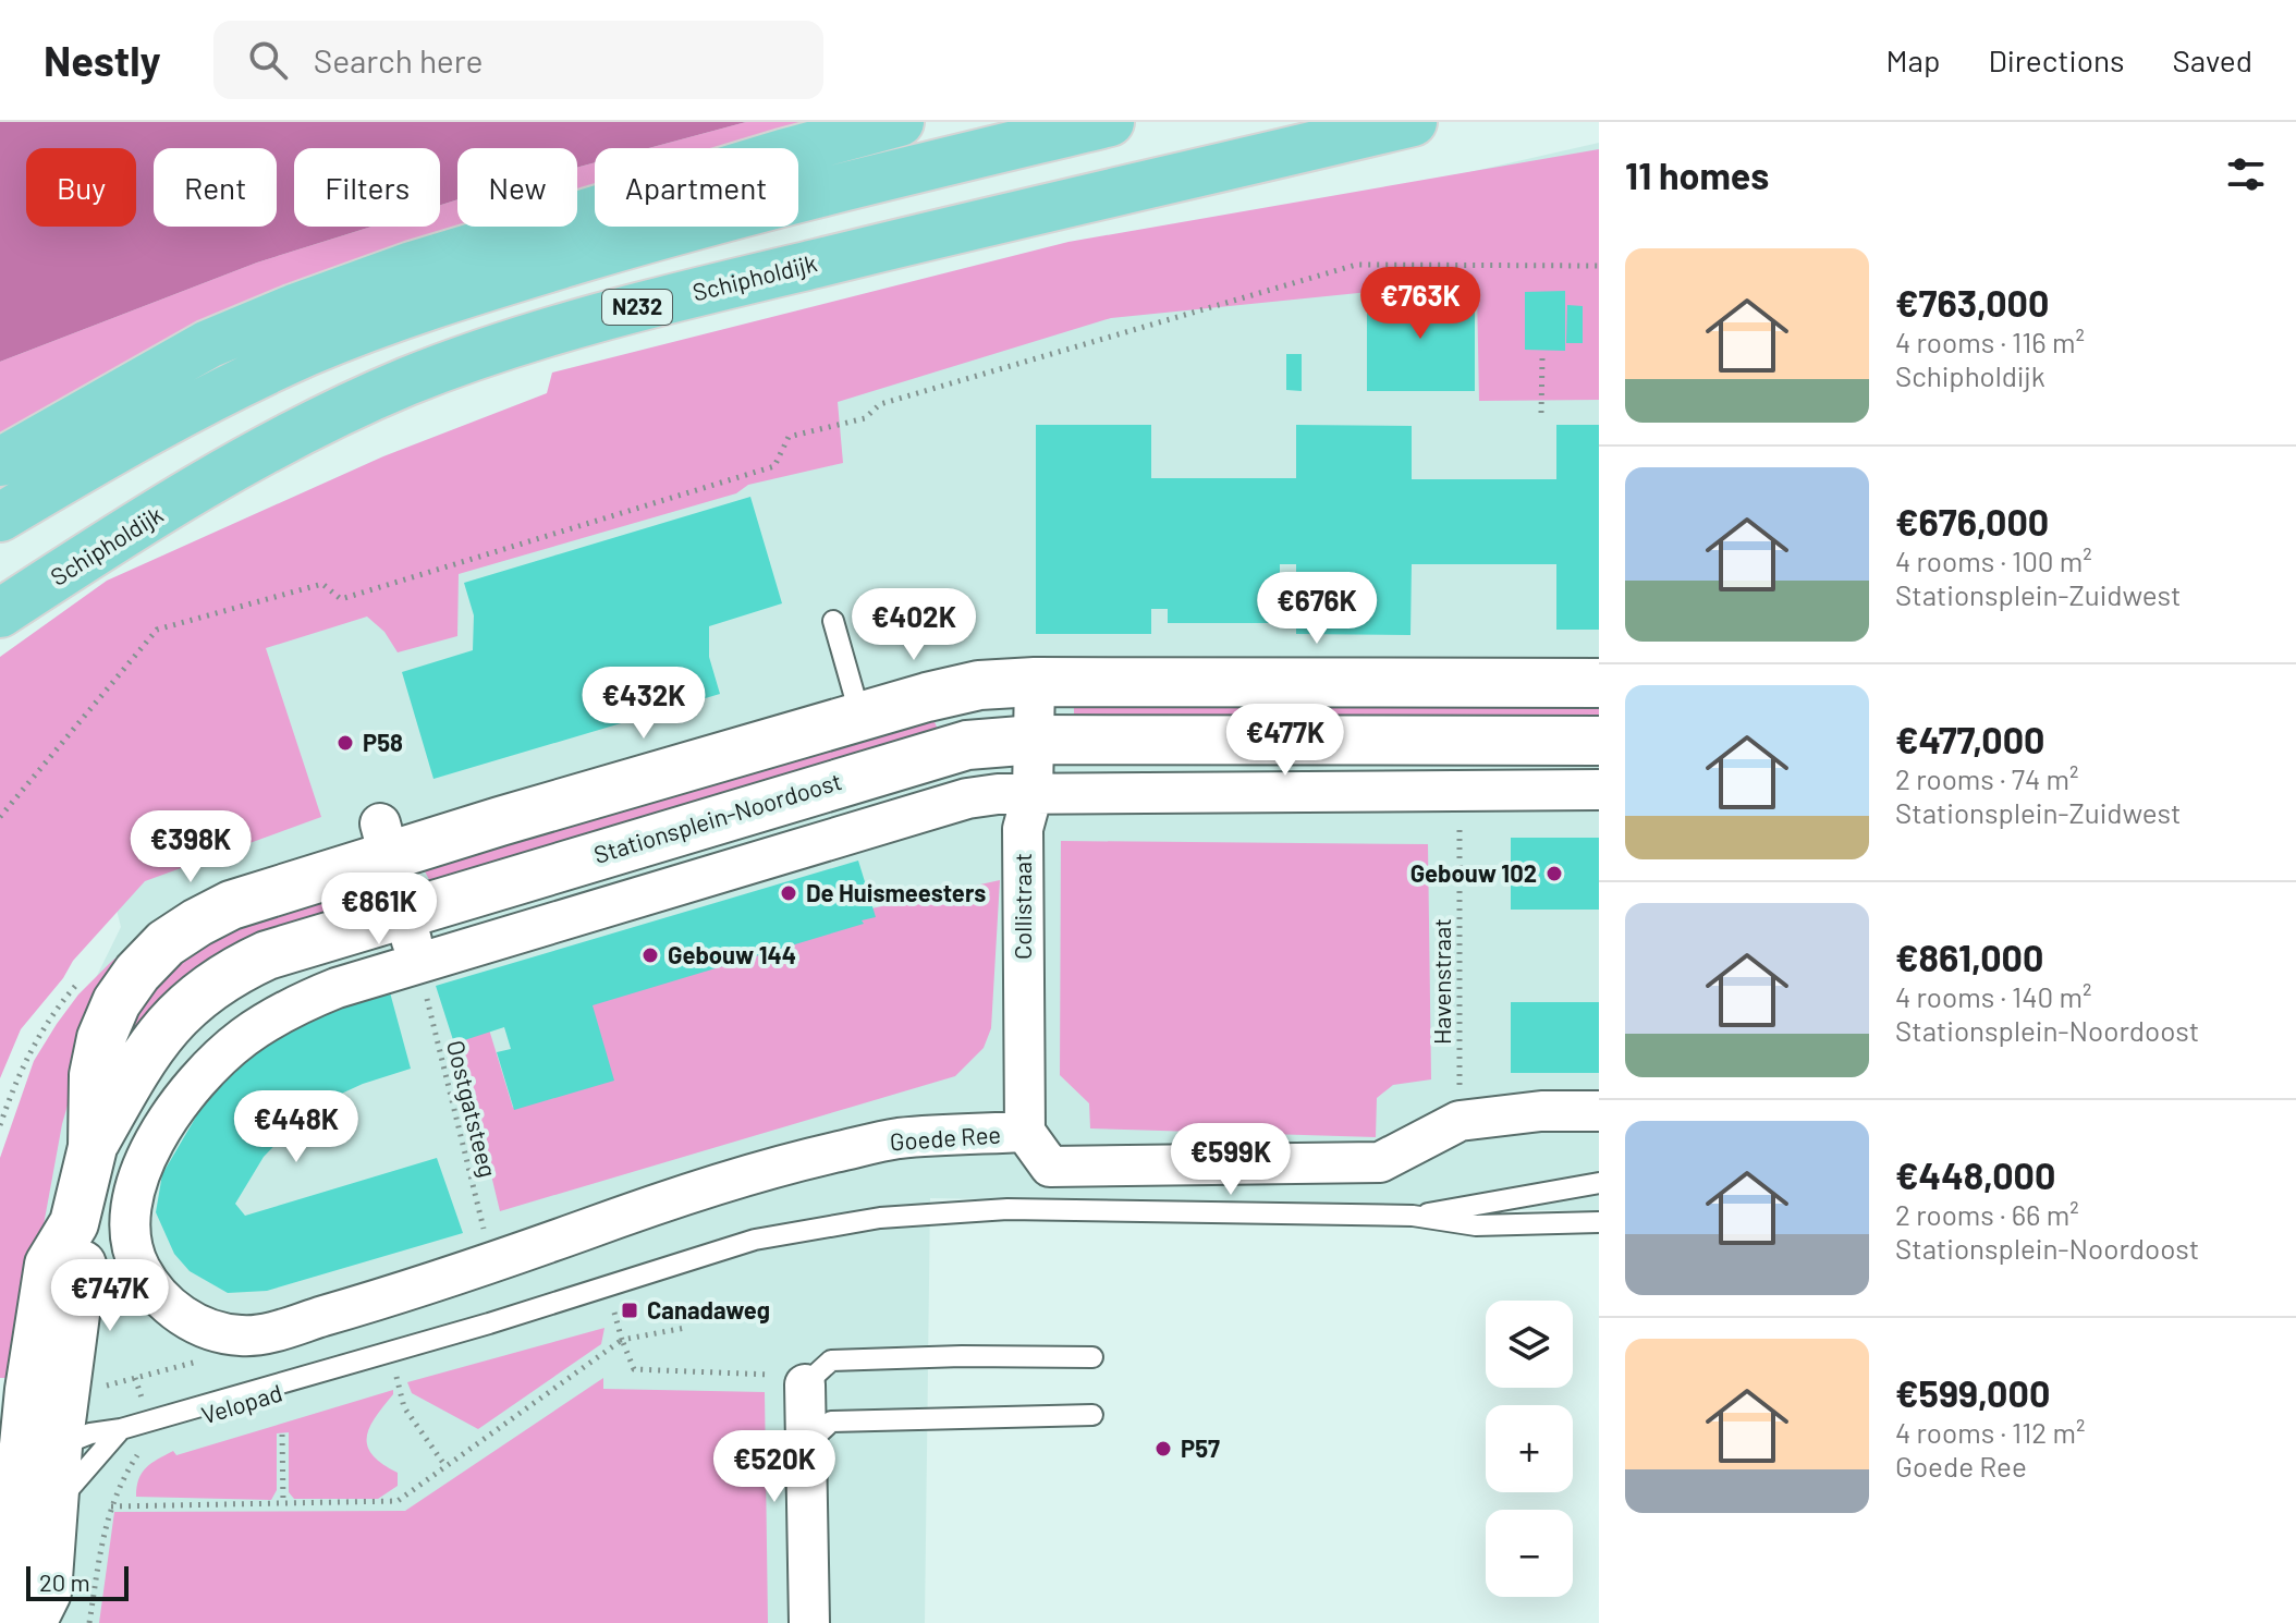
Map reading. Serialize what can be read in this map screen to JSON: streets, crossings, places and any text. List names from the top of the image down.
{
  "streets": {
    "main road": ["Schipholdijk", "N232"],
    "street": ["Stationsplein-Noordoost", "Collistraat", "Goede Ree"],
    "path": ["Havenstraat", "Oostgatsteeg"]
  },
  "crossings": [
    ["Stationsplein-Noordoost", "Collistraat"],
    ["Collistraat", "Goede Ree"],
    ["Havenstraat", "Goede Ree"],
    ["Oostgatsteeg", "Goede Ree"]
  ],
  "places": {
    "other": [
      "P58",
      "Gebouw 102",
      "De Huismeesters",
      "Gebouw 144",
      "P57"
    ],
    "transit": ["Canadaweg"]
  },
  "scale_bar": "20 m",
  "page": {
    "header": "Nestly",
    "search": "Search here",
    "nav": ["Map", "Directions", "Saved"],
    "heading": "11 homes",
    "chip": [
      "Buy",
      "Rent",
      "Filters",
      "New",
      "Apartment"
    ],
    "list": [
      {
        "name": "€763,000",
        "note": "4 rooms · 116 m² · Schipholdijk"
      },
      {
        "name": "€676,000",
        "note": "4 rooms · 100 m² · Stationsplein-Zuidwest"
      },
      {
        "name": "€477,000",
        "note": "2 rooms · 74 m² · Stationsplein-Zuidwest"
      },
      {
        "name": "€861,000",
        "note": "4 rooms · 140 m² · Stationsplein-Noordoost"
      },
      {
        "name": "€448,000",
        "note": "2 rooms · 66 m² · Stationsplein-Noordoost"
      },
      {
        "name": "€599,000",
        "note": "4 rooms · 112 m² · Goede Ree"
      }
    ],
    "price": [
      "€763K",
      "€676K",
      "€402K",
      "€432K",
      "€477K",
      "€398K",
      "€861K",
      "€448K",
      "€599K",
      "€747K",
      "€520K"
    ],
    "map_buttons": ["+", "−"],
    "scale": "20 m"
  }
}
